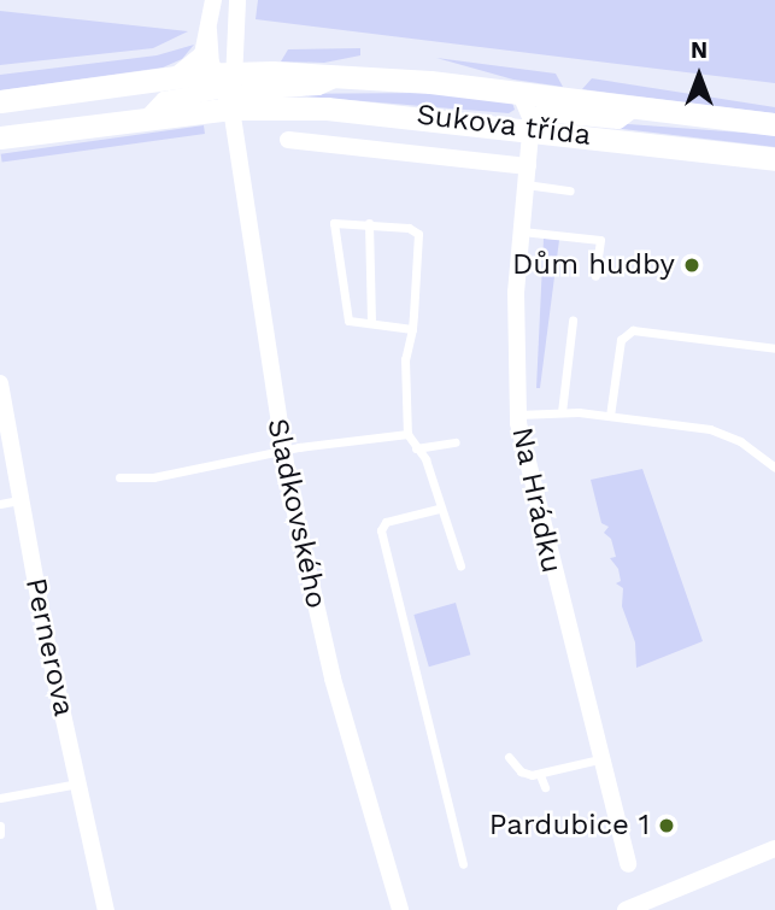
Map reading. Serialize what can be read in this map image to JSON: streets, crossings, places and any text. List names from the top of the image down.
{
  "streets": {
    "street": [
      "Sukova třída",
      "Na Hrádku",
      "Sladkovského",
      "Pernerova"
    ]
  },
  "crossings": [
    ["Sukova třída", "Na Hrádku"],
    ["Sukova třída", "Sladkovského"]
  ],
  "places": ["Dům hudby", "Pardubice 1"],
  "north": "top"
}
